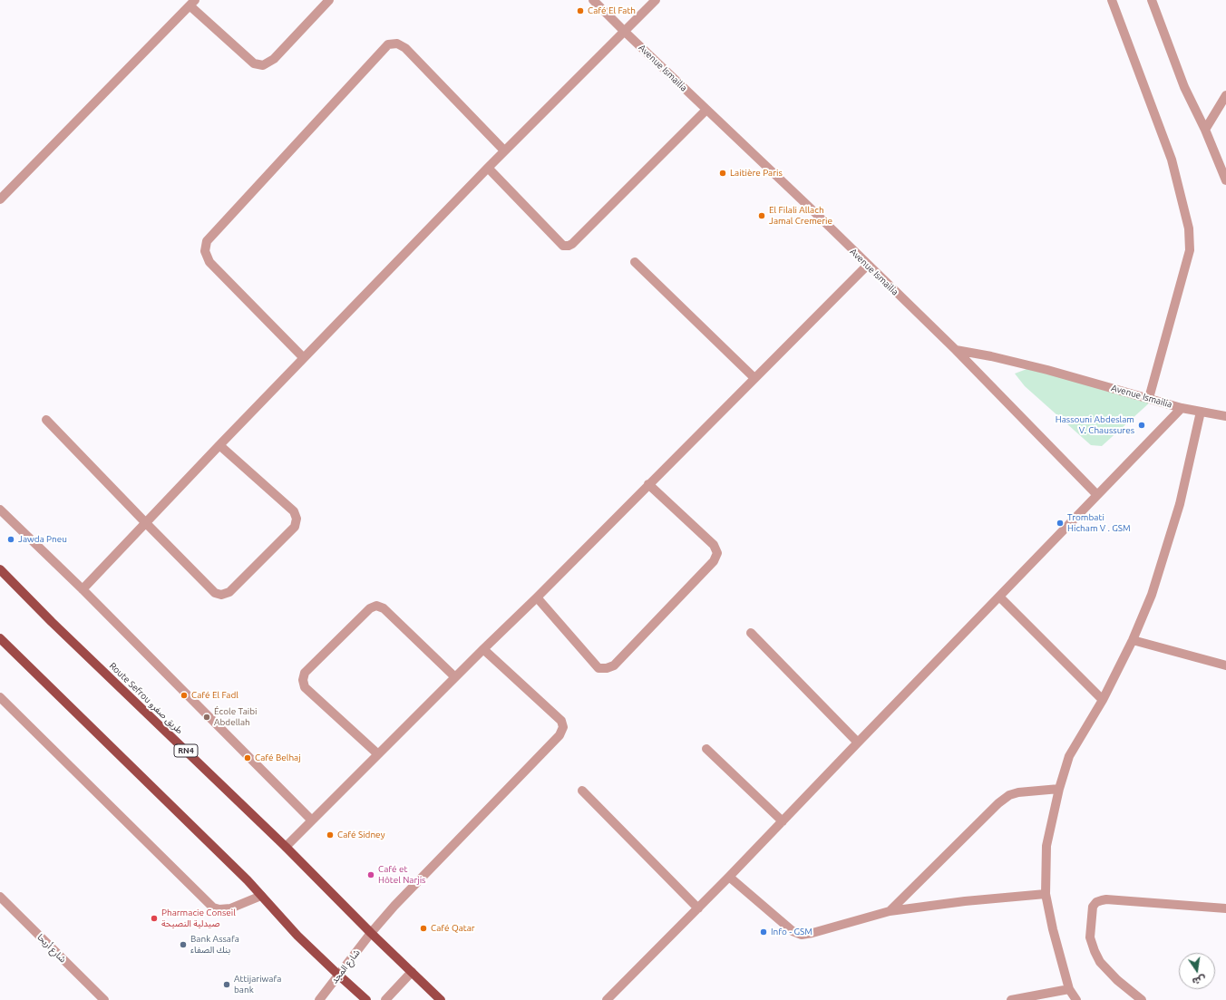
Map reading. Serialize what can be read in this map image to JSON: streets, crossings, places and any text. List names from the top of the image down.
{
  "streets": {
    "main road": ["Route Sefrou طريق صفرو", "RN4"],
    "street": ["Avenue Ismailia", "شارع أريحا", "شارع المجد"]
  },
  "crossings": [
    ["Route Sefrou طريق صفرو", "RN4"],
    ["Route Sefrou طريق صفرو", "شارع المجد"],
    ["RN4", "شارع المجد"]
  ],
  "places": [
    "Café El Fath",
    "Laitière Paris",
    "El Filali Allach Jamal Cremerie",
    "Hassouni Abdeslam V. Chaussures",
    "Trombati Hicham V . GSM",
    "Jawda Pneu",
    "Café El Fadl",
    "École Taibi Abdellah",
    "Café Belhaj",
    "Café Sidney",
    "Café et Hôtel Narjis",
    "Pharmacie Conseil صيدلية النصيحة",
    "Café Qatar",
    "Info - GSM",
    "Bank Assafa بنك الصفاء",
    "Attijariwafa bank"
  ],
  "north": "bottom"
}
